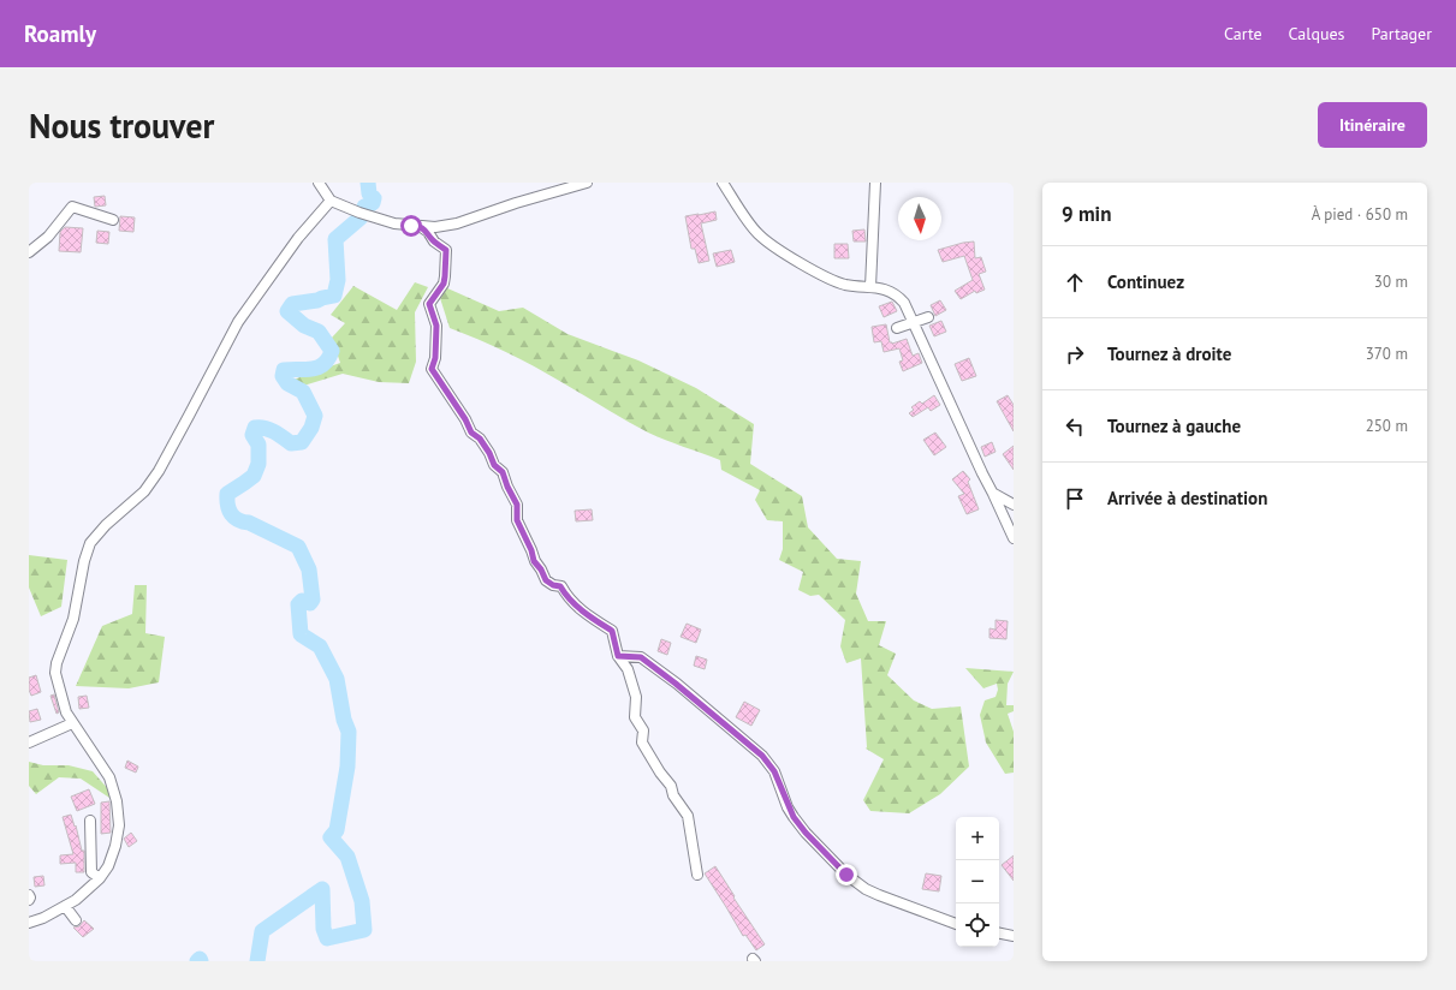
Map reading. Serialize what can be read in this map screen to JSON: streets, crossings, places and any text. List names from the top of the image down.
{
  "north": "bottom",
  "page": {
    "header": "Roamly",
    "nav": ["Carte", "Calques", "Partager"],
    "buttons": "Itinéraire",
    "title": "Nous trouver",
    "heading": ["9 min", "À pied · 650 m"],
    "list": [
      ["Continuez", "30 m"],
      ["Tournez à droite", "370 m"],
      ["Tournez à gauche", "250 m"],
      "Arrivée à destination"
    ],
    "map_buttons": ["+", "−"]
  }
}
